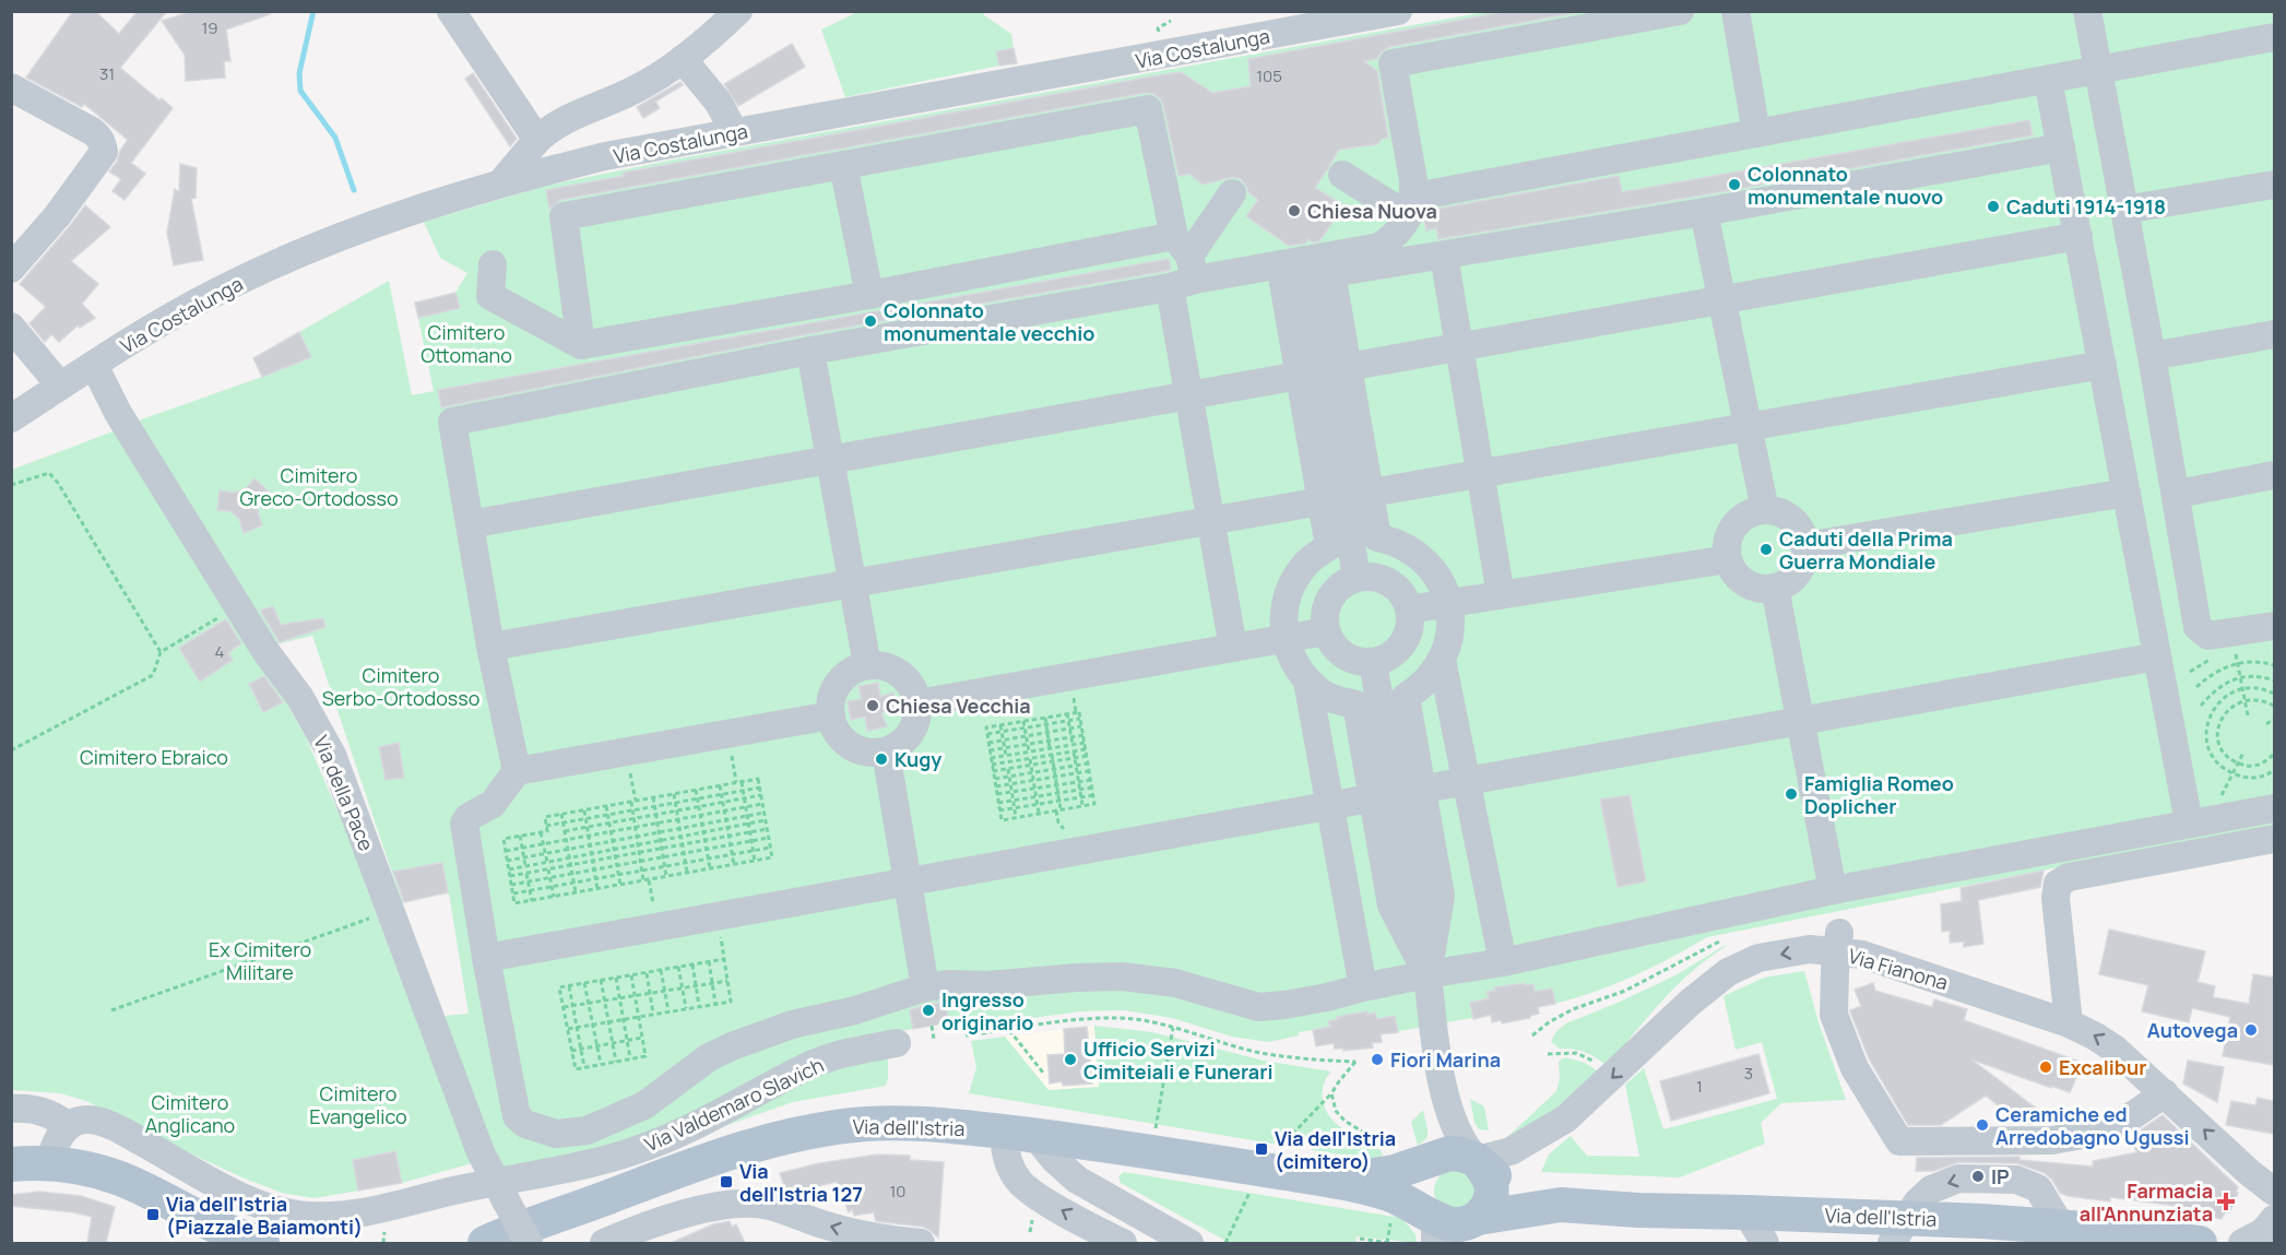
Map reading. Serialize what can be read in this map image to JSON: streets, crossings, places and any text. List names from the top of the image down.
{
  "streets": {
    "main road": ["Via dell'Istria"],
    "street": [
      "Via Costalunga",
      "Via della Pace",
      "Via Fianona",
      "Via Valdemaro Slavich"
    ]
  },
  "crossings": [
    ["Via Costalunga", "Via della Pace"],
    ["Via della Pace", "Via Valdemaro Slavich"],
    ["Via Fianona", "Via dell'Istria"]
  ],
  "parks": [
    "Cimitero Ottomano",
    "Cimitero Greco-Ortodosso",
    "Cimitero Serbo-Ortodosso",
    "Cimitero Ebraico",
    "Ex Cimitero Militare",
    "Cimitero Evangelico",
    "Cimitero Anglicano"
  ],
  "places": {
    "other": [
      "Colonnato monumentale nuovo",
      "Caduti 1914-1918",
      "Chiesa Nuova",
      "Colonnato monumentale vecchio",
      "Caduti della Prima Guerra Mondiale",
      "Chiesa Vecchia",
      "Kugy",
      "Famiglia Romeo Doplicher",
      "Ingresso originario",
      "Autovega",
      "Ufficio Servizi Cimiteiali e Funerari",
      "Fiori Marina",
      "Excalibur",
      "Ceramiche ed Arredobagno Ugussi",
      "IP"
    ],
    "transit": ["Via dell'Istria (cimitero)", "Via dell'Istria 127", "Via dell'Istria (Piazzale Baiamonti)"],
    "health": ["Farmacia all'Annunziata"]
  },
  "house_numbers": [
    "19",
    "31",
    "105",
    "4",
    "3",
    "1",
    "10"
  ]
}
